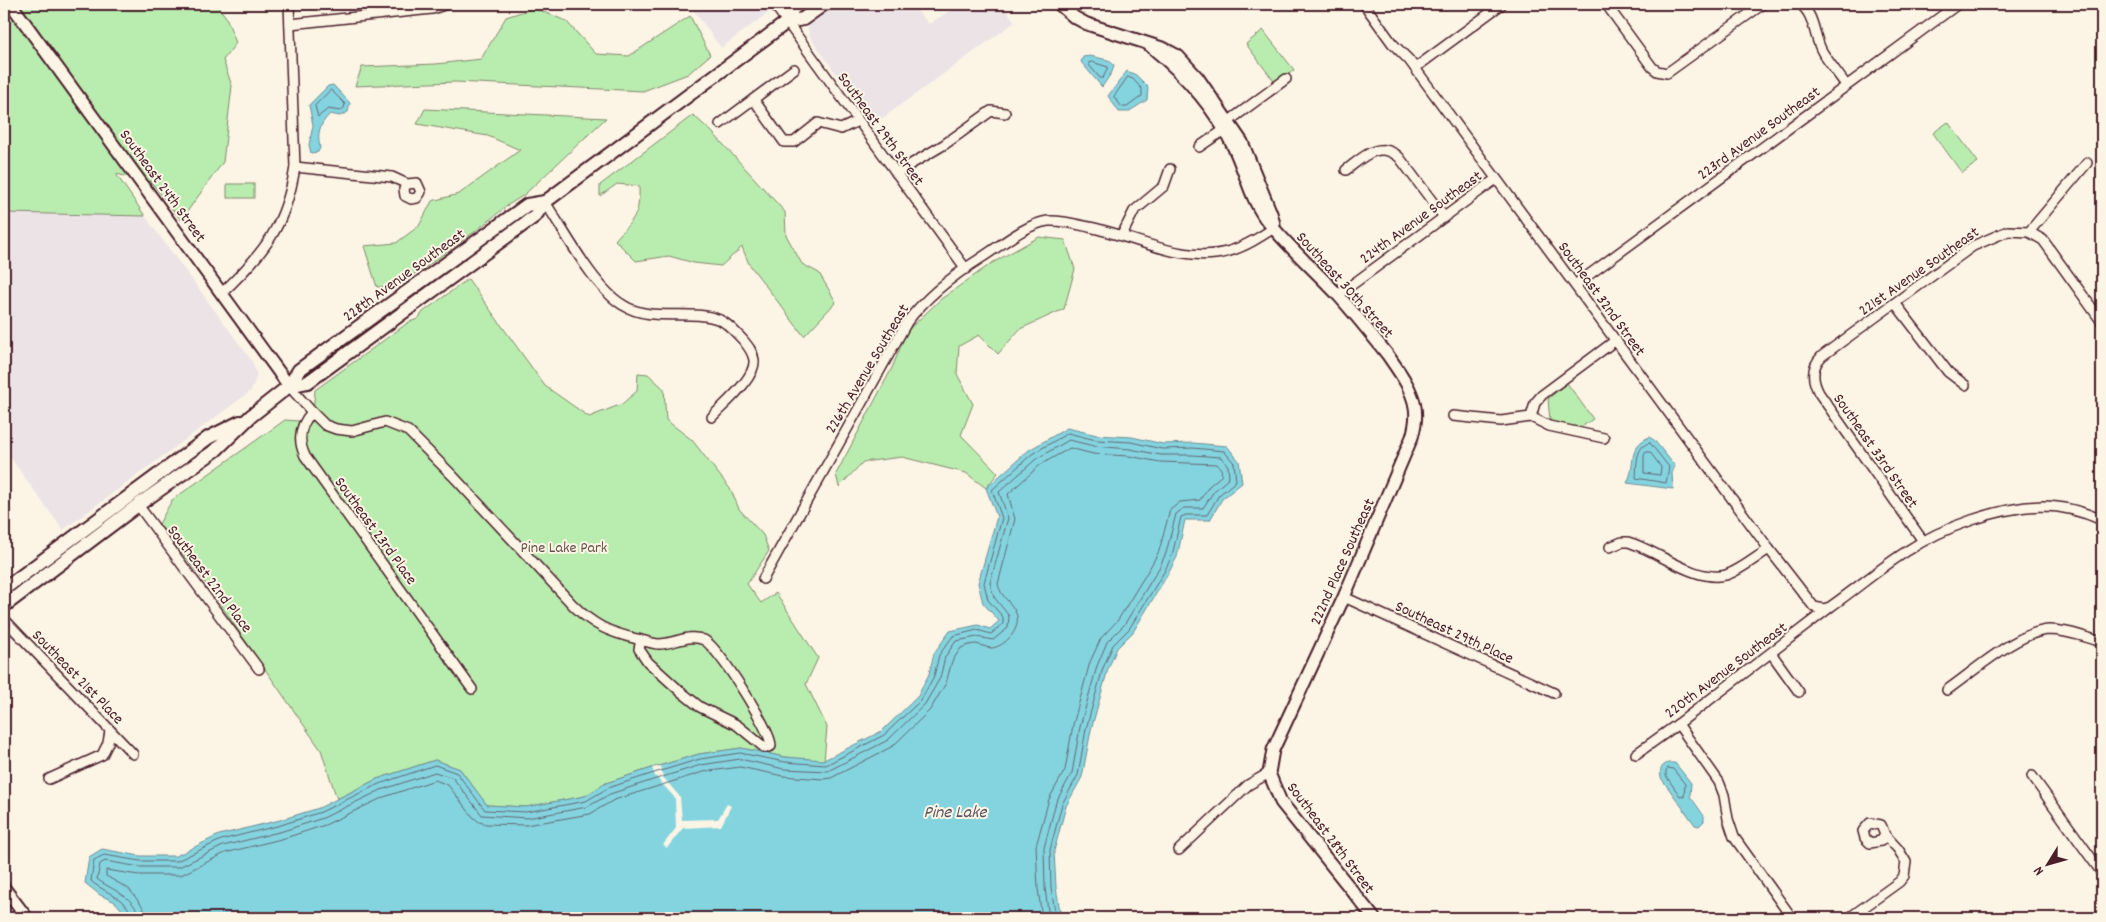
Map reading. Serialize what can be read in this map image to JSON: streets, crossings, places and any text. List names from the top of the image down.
{
  "streets": {
    "main road": ["228th Avenue Southeast"],
    "street": [
      "Southeast 29th Street",
      "223rd Avenue Southeast",
      "Southeast 24th Street",
      "224th Avenue Southeast",
      "221st Avenue Southeast",
      "Southeast 30th Street",
      "Southeast 32nd Street",
      "226th Avenue Southeast",
      "Southeast 33rd Street",
      "Southeast 23rd Place",
      "222nd Place Southeast",
      "Southeast 22nd Place",
      "Southeast 29th Place",
      "220th Avenue Southeast",
      "Southeast 21st Place",
      "Southeast 28th Street"
    ]
  },
  "crossings": [
    ["Southeast 29th Street", "228th Avenue Southeast"],
    ["Southeast 29th Street", "226th Avenue Southeast"],
    ["223rd Avenue Southeast", "Southeast 32nd Street"],
    ["Southeast 24th Street", "228th Avenue Southeast"],
    ["224th Avenue Southeast", "Southeast 30th Street"],
    ["224th Avenue Southeast", "Southeast 32nd Street"],
    ["221st Avenue Southeast", "Southeast 33rd Street"],
    ["228th Avenue Southeast", "Southeast 22nd Place"],
    ["Southeast 30th Street", "222nd Place Southeast"],
    ["Southeast 32nd Street", "220th Avenue Southeast"],
    ["Southeast 33rd Street", "220th Avenue Southeast"],
    ["222nd Place Southeast", "Southeast 29th Place"],
    ["222nd Place Southeast", "Southeast 28th Street"]
  ],
  "water": ["Pine Lake"],
  "parks": ["Pine Lake Park"],
  "north": "bottom left"
}
